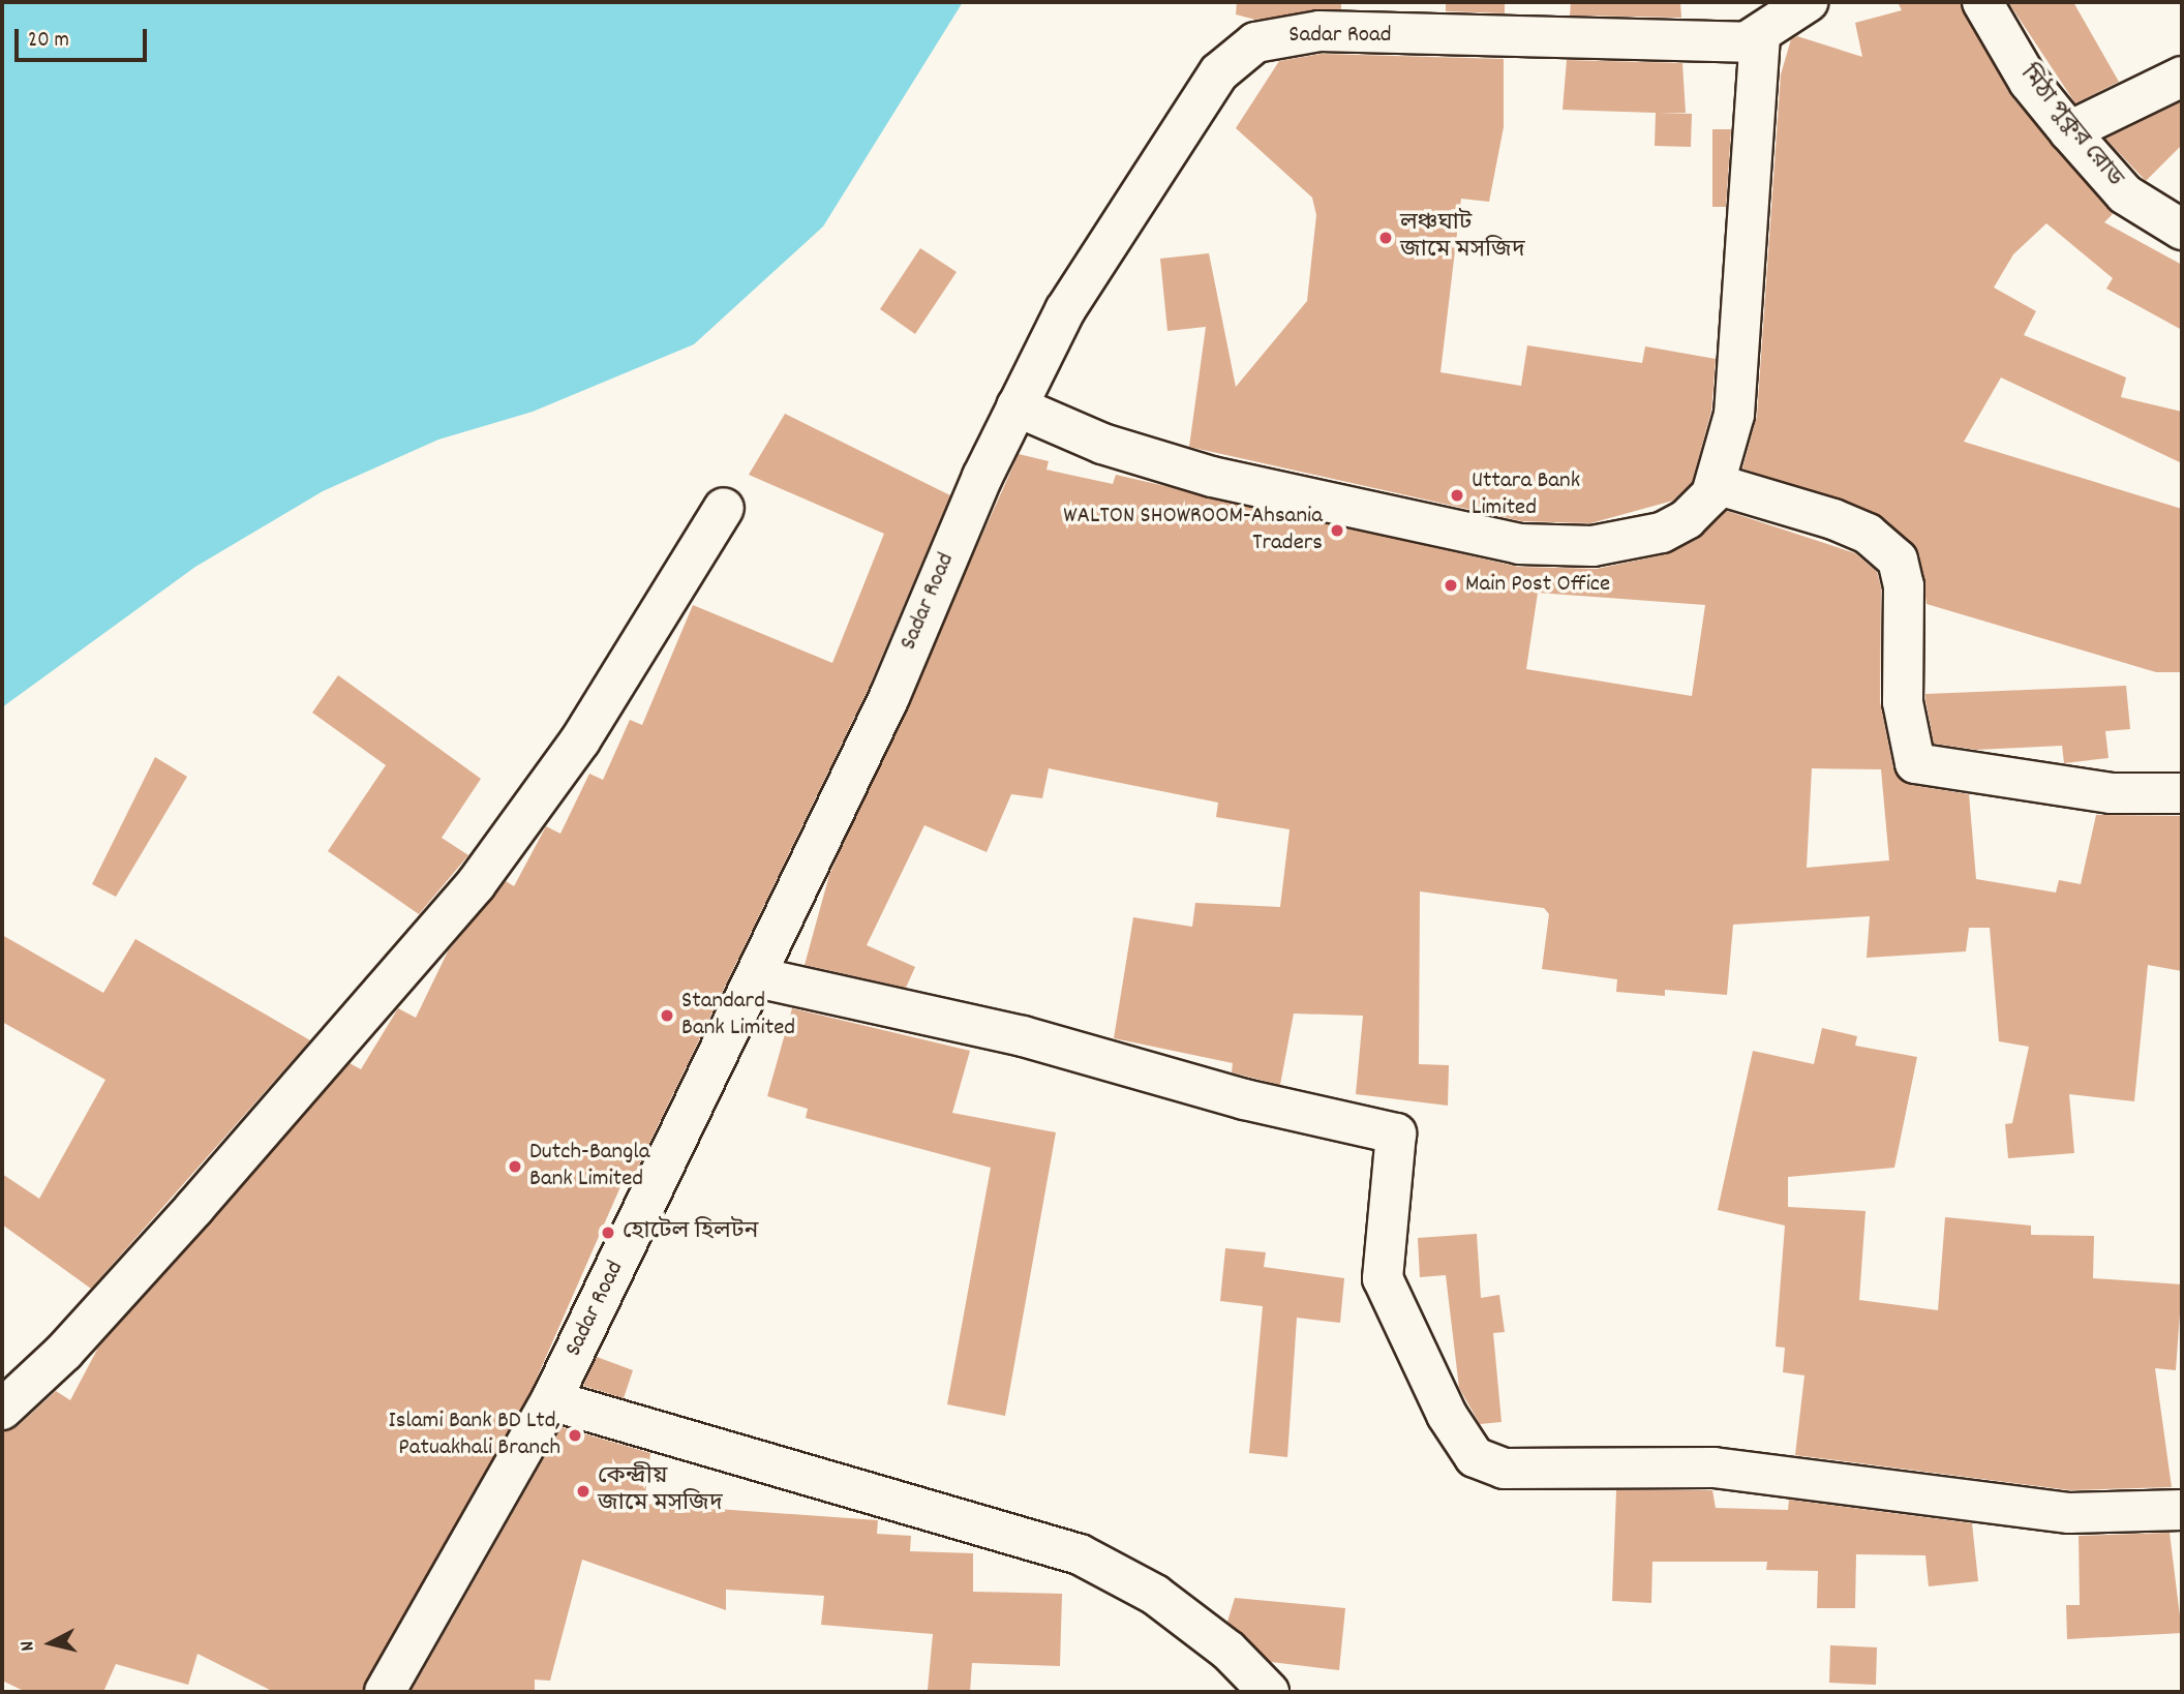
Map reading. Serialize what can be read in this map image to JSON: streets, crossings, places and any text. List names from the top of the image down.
{
  "streets": {
    "street": ["Sadar Road", "মিঠা পুকুর রোড"]
  },
  "places": [
    "লঞ্চঘাট জামে মসজিদ",
    "Uttara Bank Limited",
    "WALTON SHOWROOM-Ahsania Traders",
    "Main Post Office",
    "Standard Bank Limited",
    "Dutch-Bangla Bank Limited",
    "হোটেল হিলটন",
    "Islami Bank BD Ltd, Patuakhali Branch",
    "কেন্দ্রীয় জামে মসজিদ"
  ],
  "scale_bar": "20 m",
  "north": "left"
}
